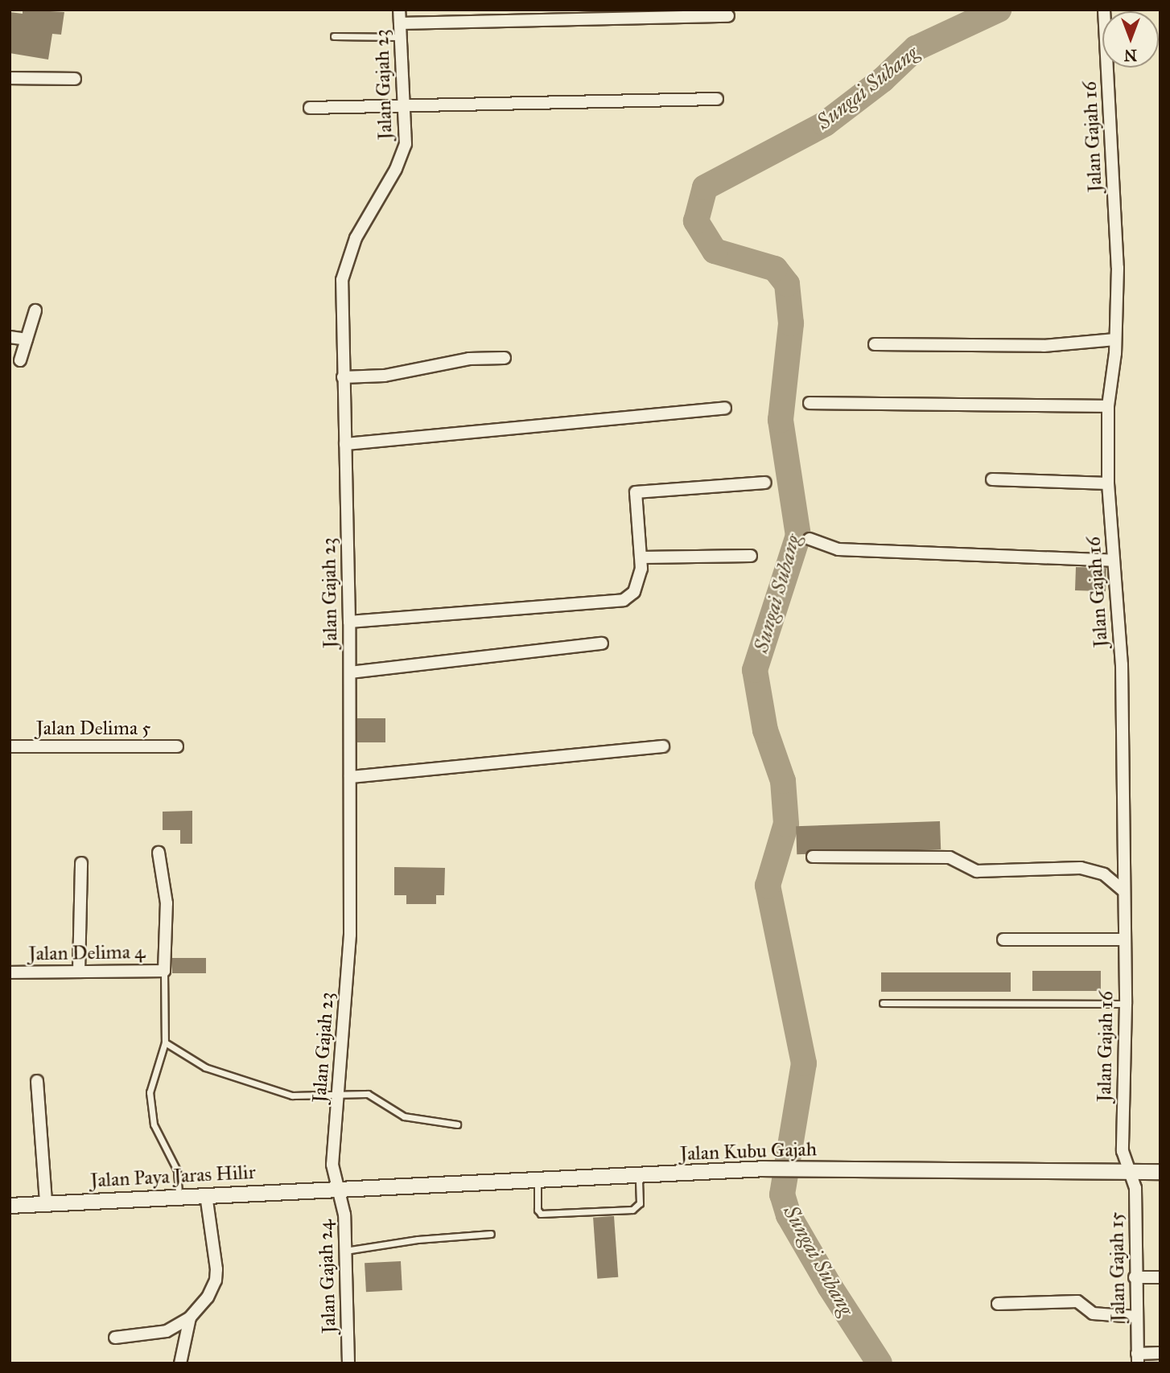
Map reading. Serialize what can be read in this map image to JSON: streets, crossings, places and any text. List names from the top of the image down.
{
  "streets": {
    "street": [
      "Jalan Gajah 23",
      "Jalan Gajah 16",
      "Jalan Delima 5",
      "Jalan Delima 4",
      "Jalan Kubu Gajah",
      "Jalan Paya Jaras Hilir",
      "Jalan Gajah 15",
      "Jalan Gajah 24"
    ]
  },
  "crossings": [
    ["Jalan Gajah 23", "Jalan Kubu Gajah"],
    ["Jalan Gajah 23", "Jalan Paya Jaras Hilir"],
    ["Jalan Gajah 23", "Jalan Gajah 24"],
    ["Jalan Gajah 16", "Jalan Kubu Gajah"],
    ["Jalan Gajah 16", "Jalan Gajah 15"],
    ["Jalan Kubu Gajah", "Jalan Paya Jaras Hilir"],
    ["Jalan Kubu Gajah", "Jalan Gajah 15"],
    ["Jalan Kubu Gajah", "Jalan Gajah 24"],
    ["Jalan Paya Jaras Hilir", "Jalan Gajah 24"]
  ],
  "water": ["Sungai Subang"],
  "north": "bottom"
}
